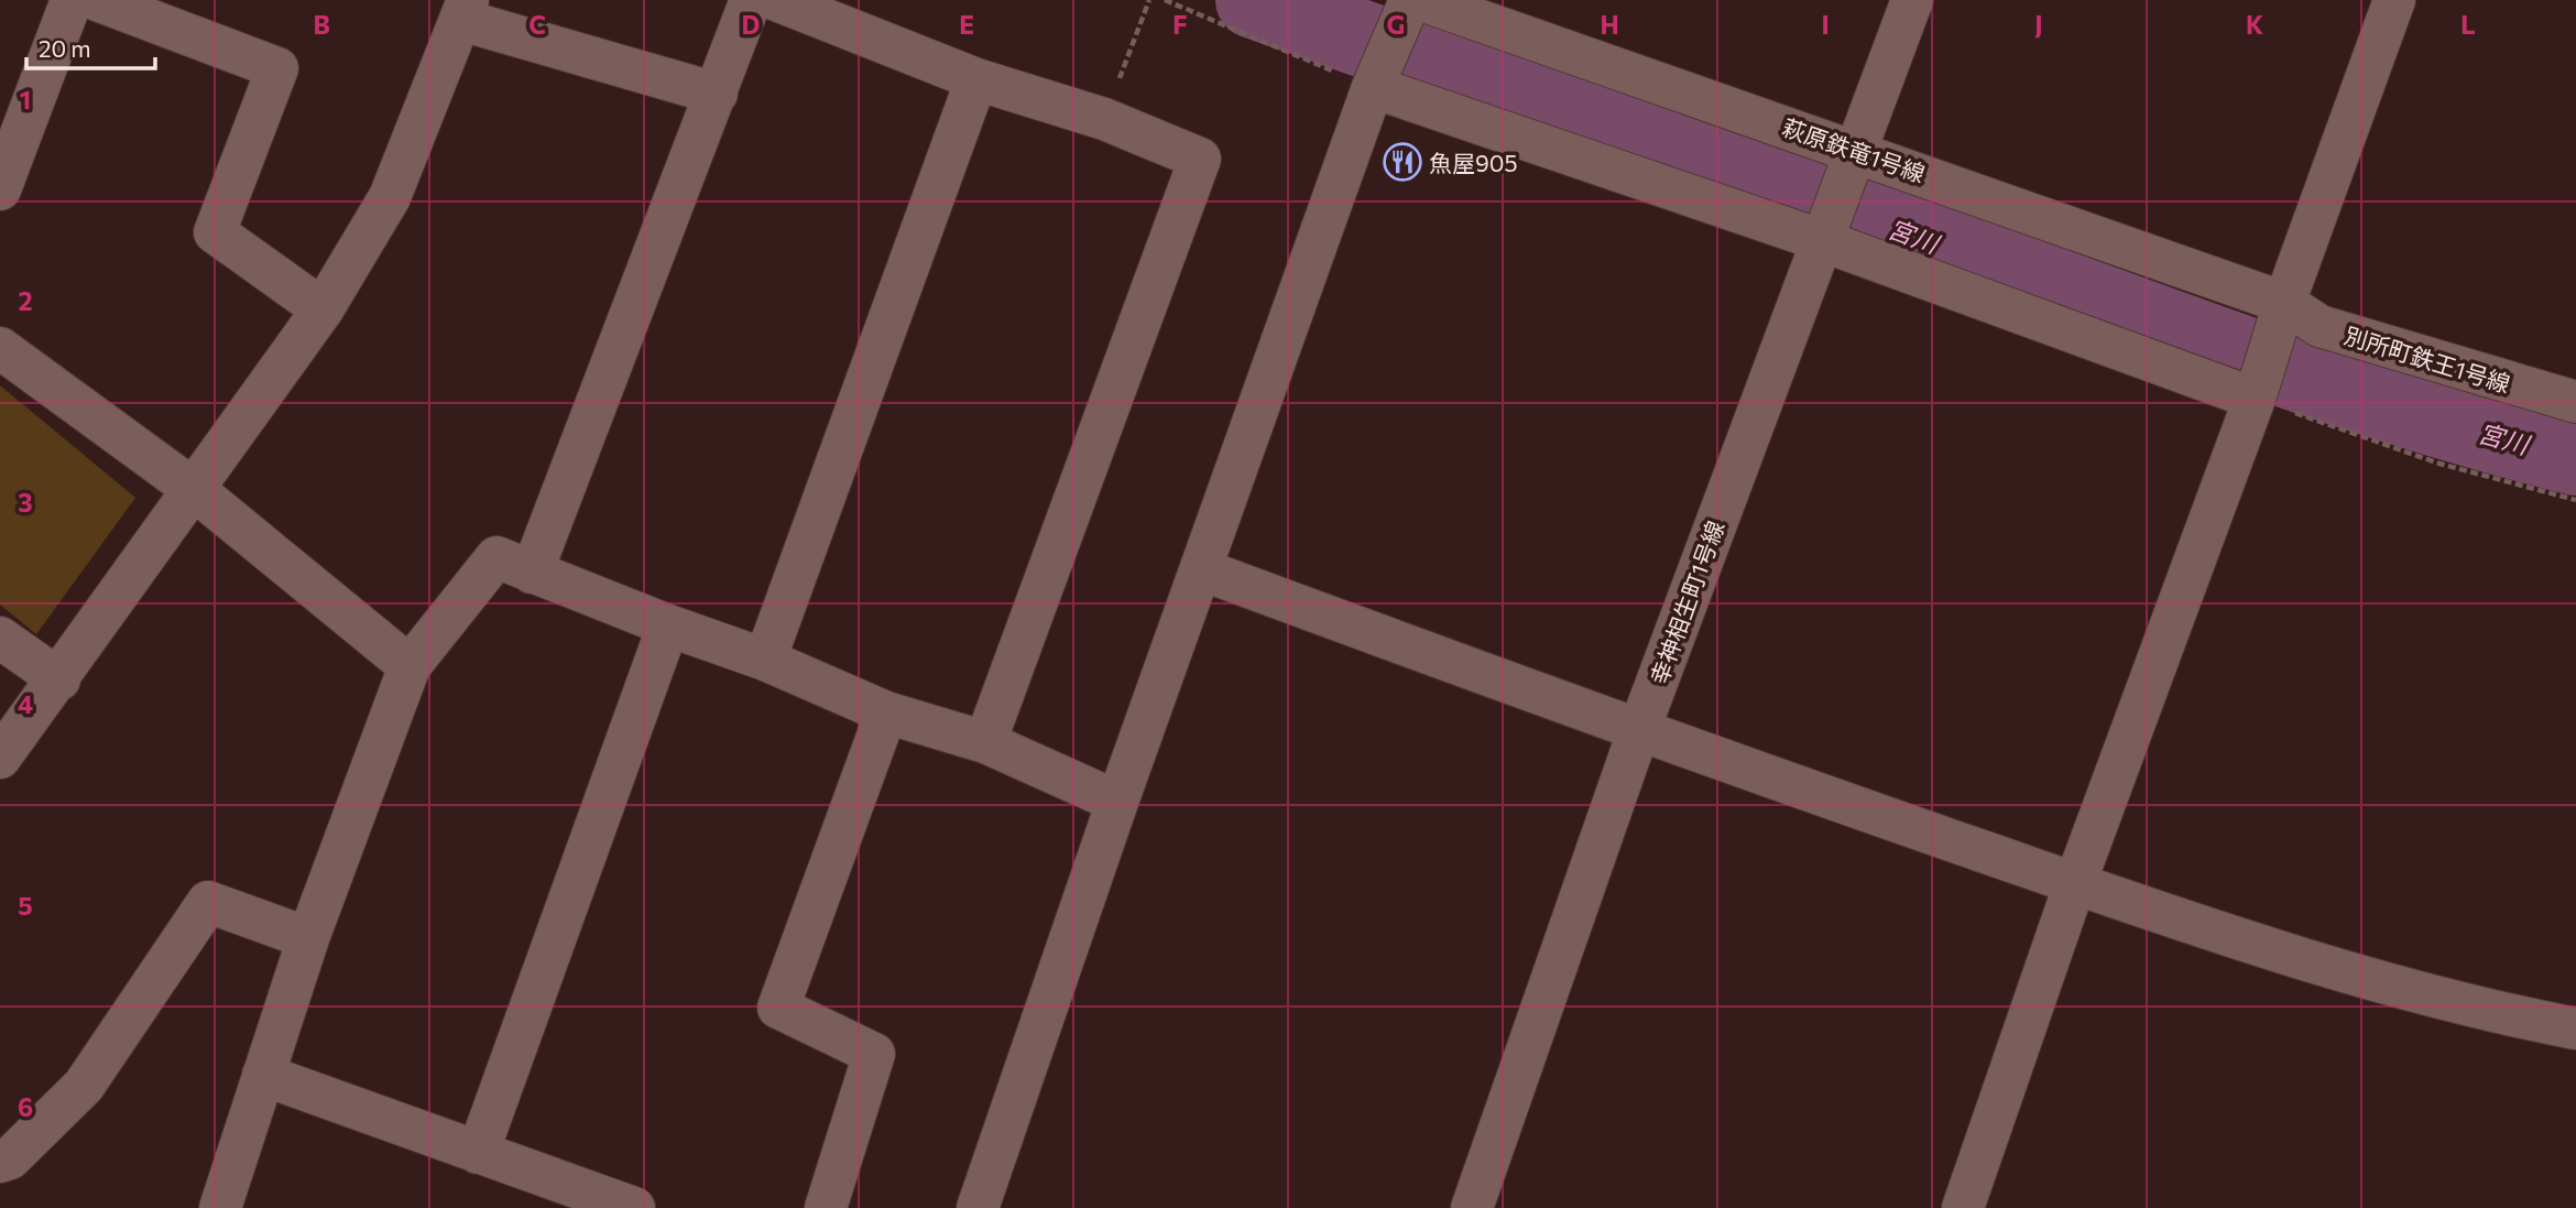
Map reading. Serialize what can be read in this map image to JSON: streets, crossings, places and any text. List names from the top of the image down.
{
  "streets": {
    "street": ["萩原鉄竜1号線", "別所町鉄王1号線", "幸神相生町1号線"]
  },
  "crossings": [
    ["萩原鉄竜1号線", "別所町鉄王1号線"],
    ["萩原鉄竜1号線", "幸神相生町1号線"]
  ],
  "water": ["宮川"],
  "places": {
    "restaurant": ["魚屋905"]
  },
  "scale_bar": "20 m",
  "grid": {
    "columns": [
      "B",
      "C",
      "D",
      "E",
      "F",
      "G",
      "H",
      "I",
      "J",
      "K",
      "L"
    ],
    "rows": [
      "1",
      "2",
      "3",
      "4",
      "5",
      "6"
    ]
  }
}
